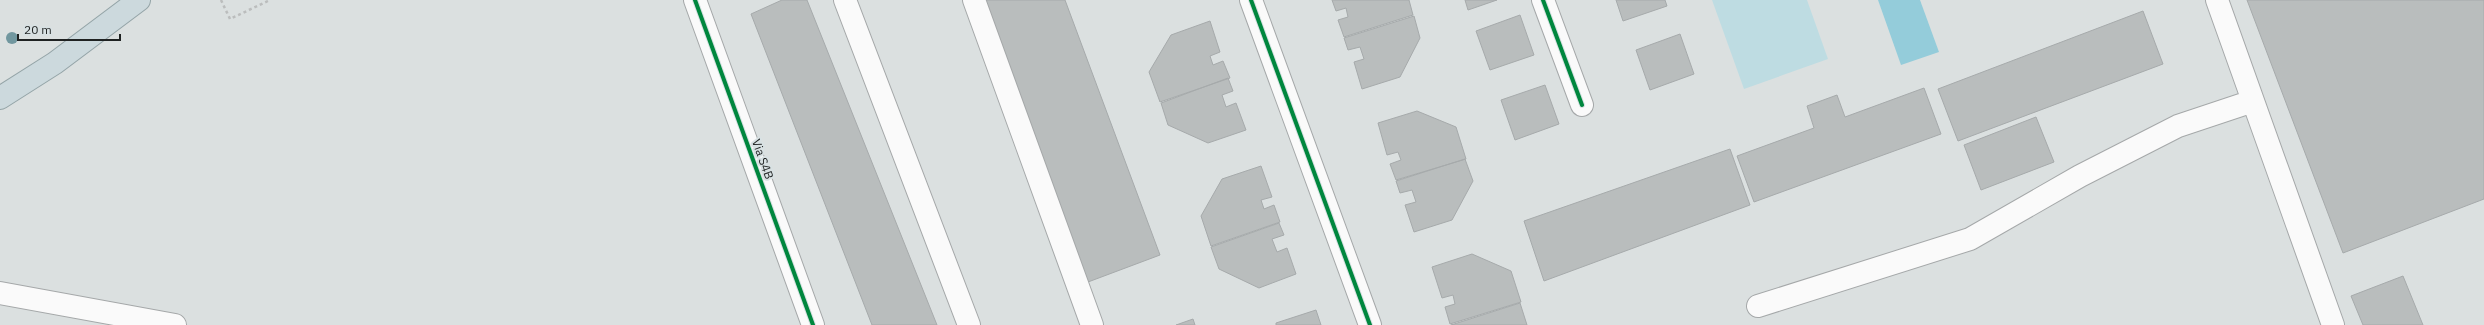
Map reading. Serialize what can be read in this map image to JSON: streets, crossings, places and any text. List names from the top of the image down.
{
  "streets": {
    "street": ["Via S4B"]
  },
  "scale_bar": "20 m"
}
